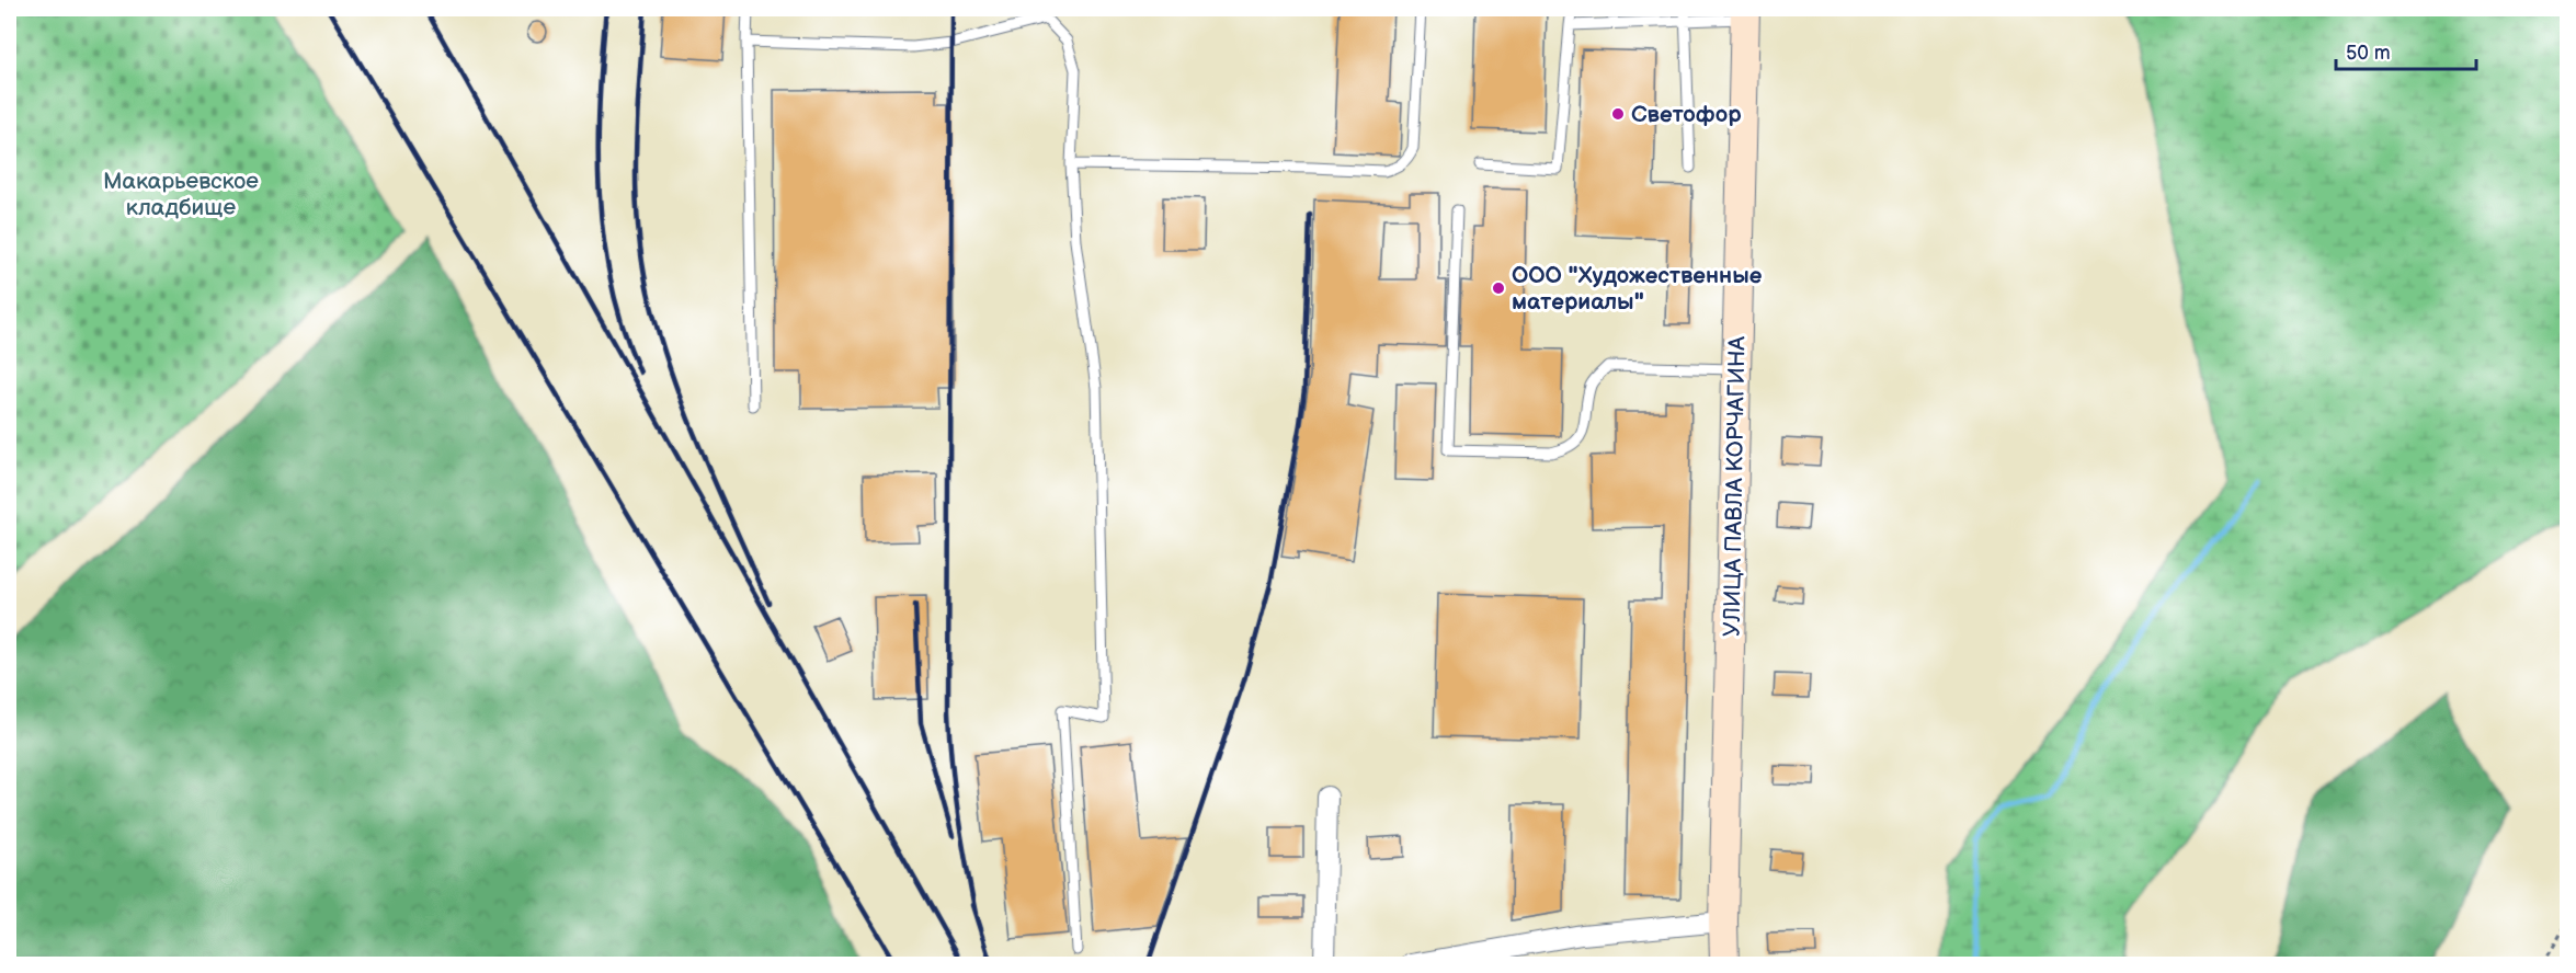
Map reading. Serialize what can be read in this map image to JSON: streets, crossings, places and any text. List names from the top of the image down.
{
  "streets": {
    "main road": ["УЛИЦА ПАВЛА КОРЧАГИНА"]
  },
  "parks": ["Макарьевское кладбище"],
  "places": ["Светофор", "ООО \"Художественные материалы\""],
  "scale_bar": "50 m"
}
